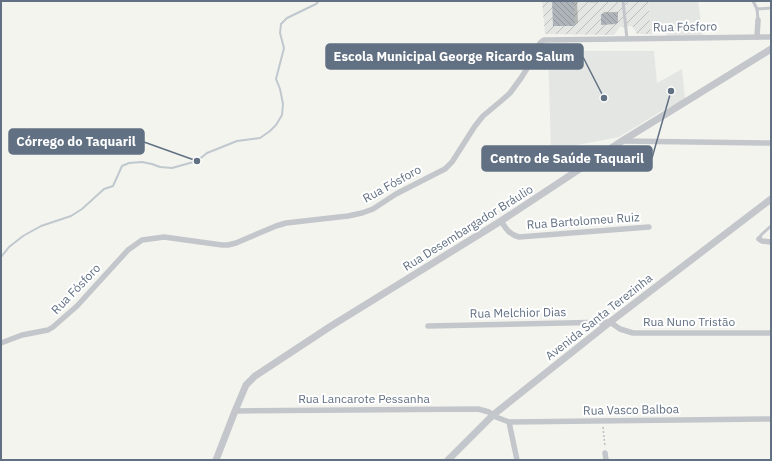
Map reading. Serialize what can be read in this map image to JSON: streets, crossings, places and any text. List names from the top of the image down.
{
  "streets": {
    "street": [
      "Rua Fósforo",
      "Rua Bartolomeu Ruiz",
      "Rua Desembargador Bráulio",
      "Rua Melchior Dias",
      "Avenida Santa Terezinha",
      "Rua Nuno Tristão",
      "Rua Lancarote Pessanha",
      "Rua Vasco Balboa"
    ]
  },
  "crossings": [
    ["Rua Bartolomeu Ruiz", "Rua Desembargador Bráulio"],
    ["Rua Desembargador Bráulio", "Rua Lancarote Pessanha"],
    ["Rua Melchior Dias", "Avenida Santa Terezinha"],
    ["Rua Melchior Dias", "Rua Nuno Tristão"],
    ["Avenida Santa Terezinha", "Rua Nuno Tristão"],
    ["Avenida Santa Terezinha", "Rua Lancarote Pessanha"],
    ["Avenida Santa Terezinha", "Rua Vasco Balboa"],
    ["Rua Lancarote Pessanha", "Rua Vasco Balboa"]
  ],
  "places": ["Centro de Saúde Taquaril", "Escola Municipal George Ricardo Salum", "Córrego do Taquaril"]
}
